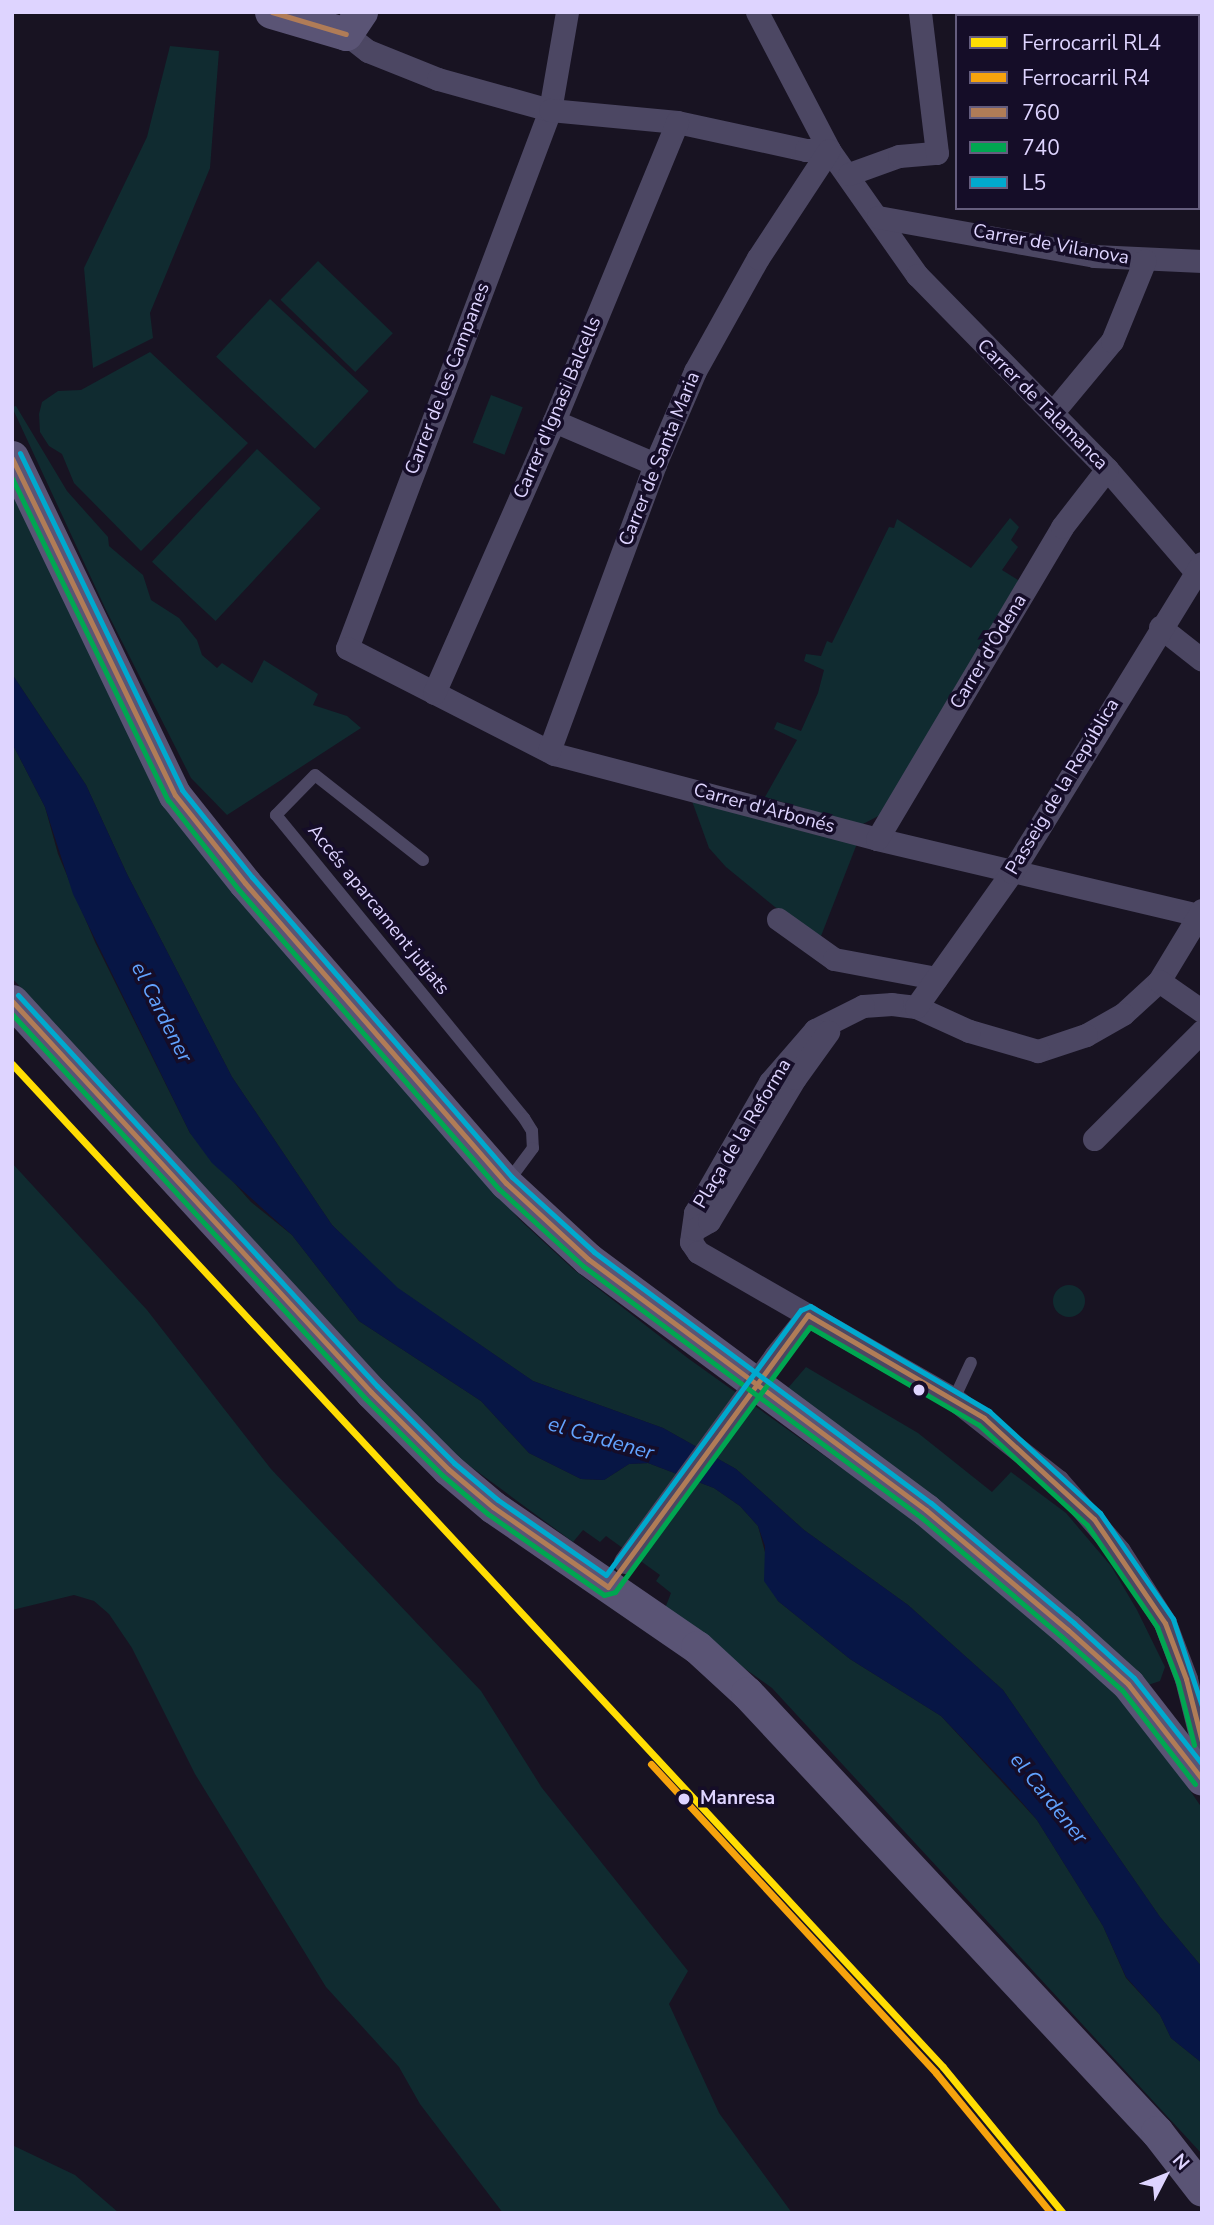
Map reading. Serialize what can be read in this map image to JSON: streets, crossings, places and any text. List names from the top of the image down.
{
  "streets": {
    "street": [
      "Carrer de Vilanova",
      "Carrer de les Campanes",
      "Carrer de Talamanca",
      "Carrer d'Ignasi Balcells",
      "Carrer de Santa Maria",
      "Carrer d'Òdena",
      "Passeig de la República",
      "Carrer d'Arbonés",
      "Plaça de la Reforma"
    ],
    "lane": ["Accés aparcament jutjats"]
  },
  "crossings": [
    ["Carrer de Vilanova", "Carrer de Talamanca"],
    ["Carrer de les Campanes", "Carrer d'Arbonés"],
    ["Carrer de Talamanca", "Carrer d'Òdena"],
    ["Carrer de Talamanca", "Passeig de la República"],
    ["Carrer d'Ignasi Balcells", "Carrer d'Arbonés"],
    ["Carrer de Santa Maria", "Carrer d'Arbonés"],
    ["Carrer d'Òdena", "Carrer d'Arbonés"],
    ["Passeig de la República", "Carrer d'Arbonés"],
    ["Passeig de la República", "Plaça de la Reforma"],
    ["Carrer d'Arbonés", "Plaça de la Reforma"]
  ],
  "water": ["el Cardener"],
  "places": ["Manresa"],
  "lines": [
    "transit line 760",
    "transit line L5",
    "transit line 740",
    "rail line RL4",
    "rail line R4"
  ],
  "legend": [
    "Ferrocarril RL4",
    "Ferrocarril R4",
    "760",
    "740",
    "L5"
  ],
  "north": "top right"
}
